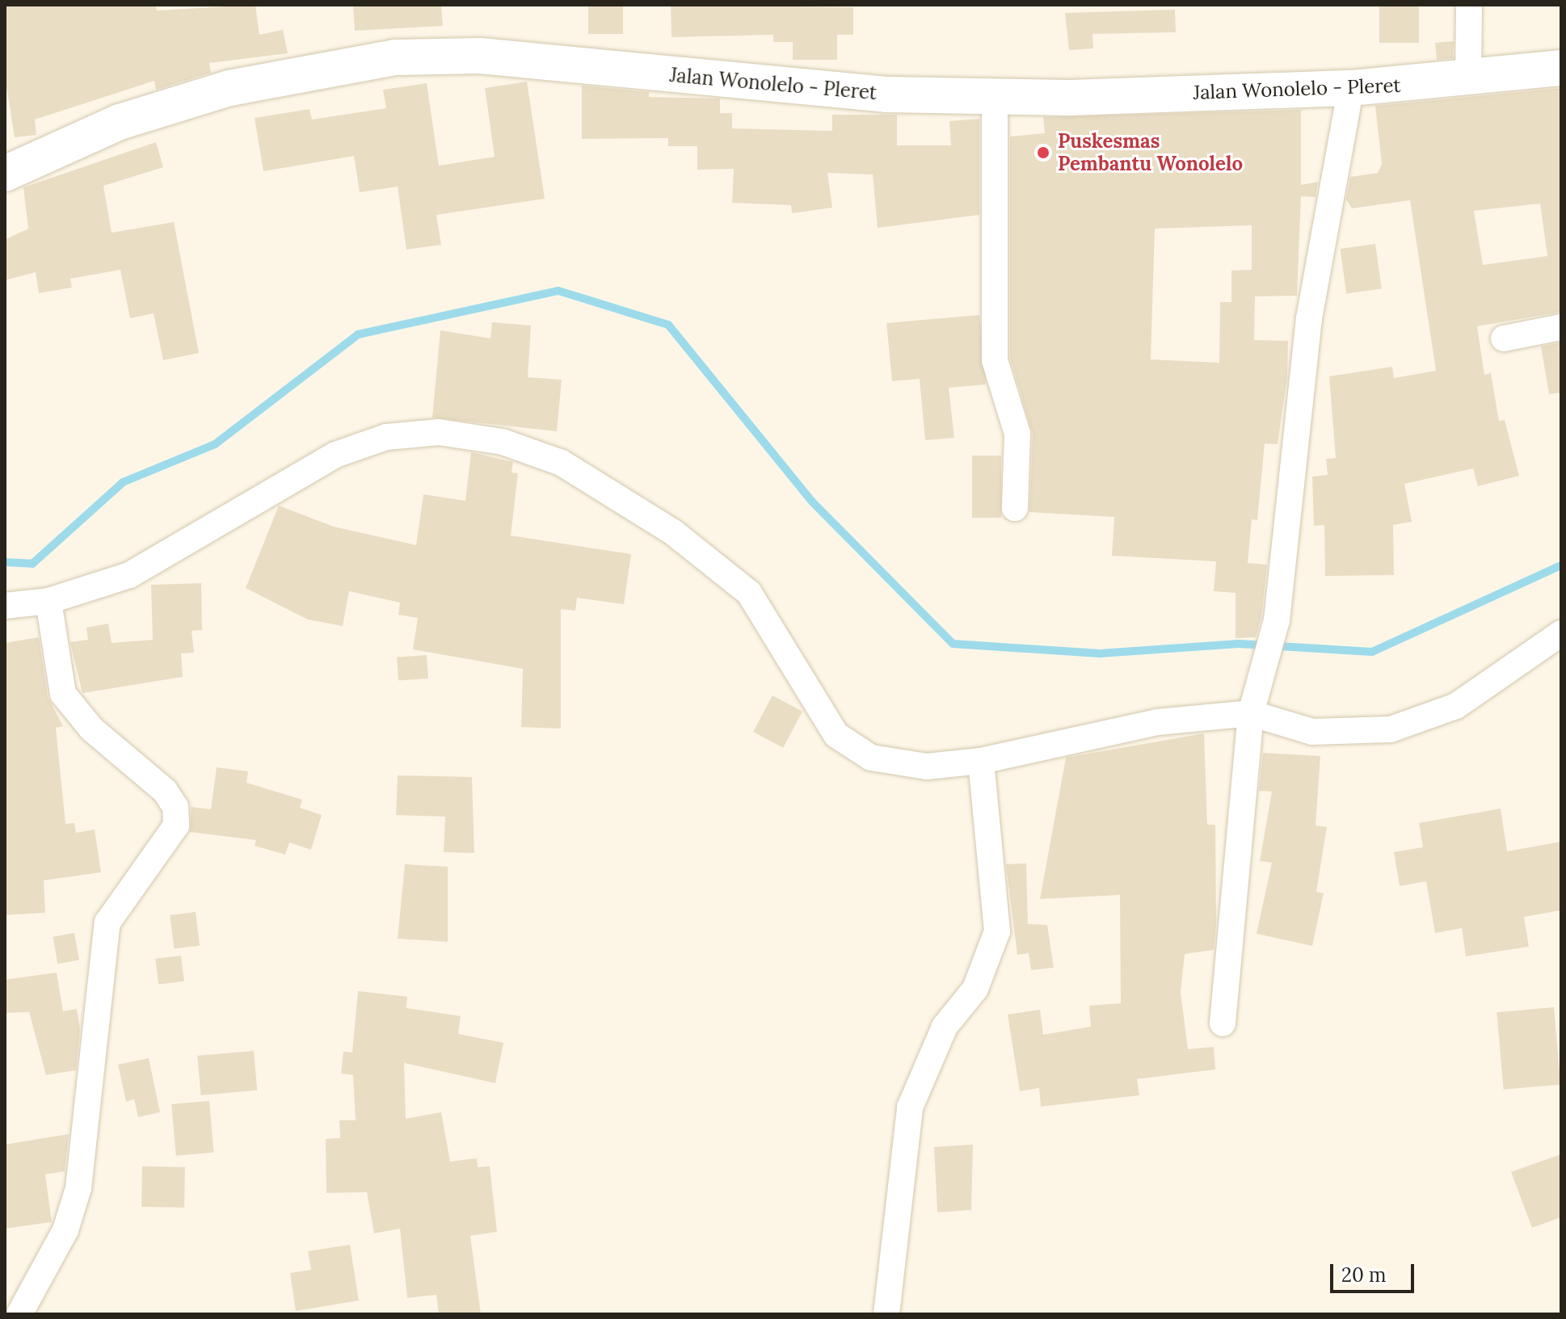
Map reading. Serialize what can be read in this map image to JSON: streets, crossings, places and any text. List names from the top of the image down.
{
  "streets": {
    "main road": ["Jalan Wonolelo - Pleret"]
  },
  "places": ["Puskesmas Pembantu Wonolelo"],
  "scale_bar": "20 m"
}
